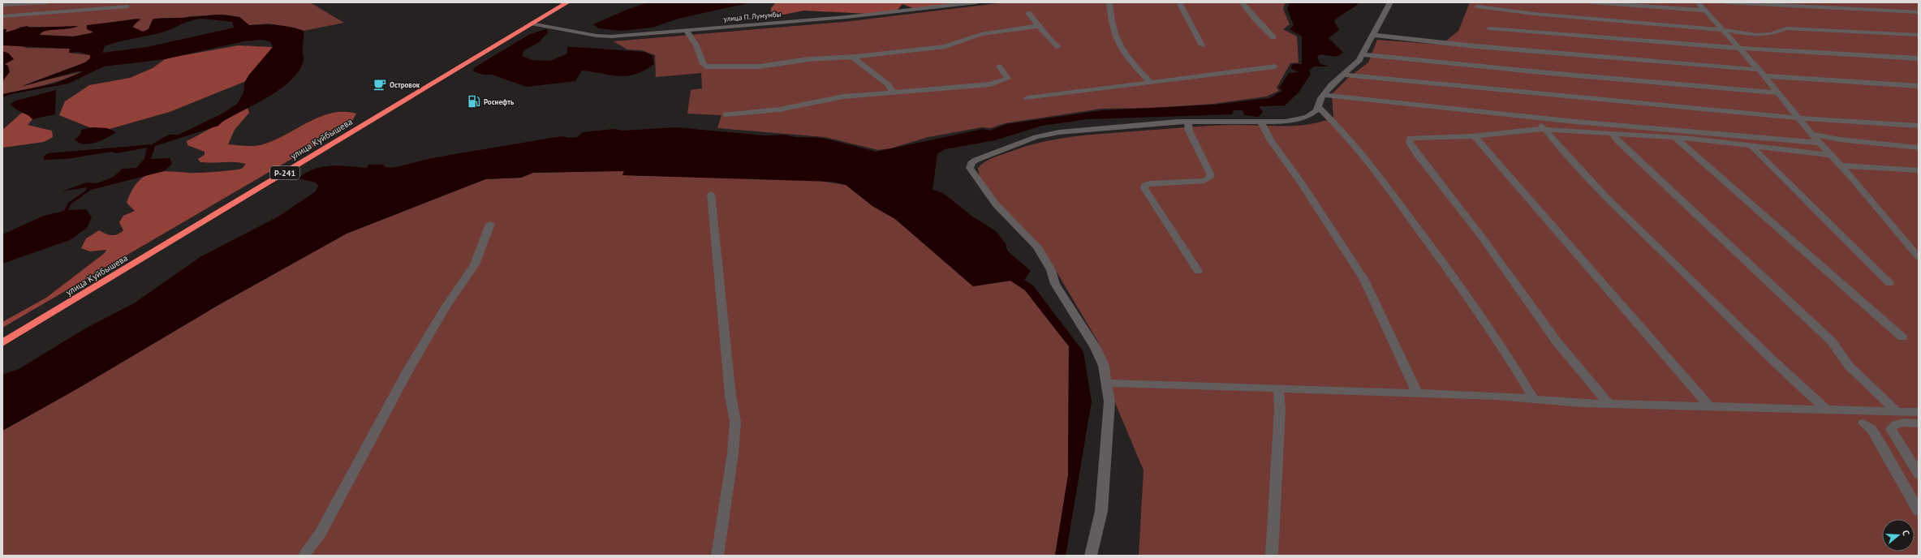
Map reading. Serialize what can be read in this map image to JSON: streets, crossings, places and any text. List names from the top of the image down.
{
  "streets": {
    "highway": ["улица Куйбышева", "Р-241"],
    "street": ["улица П. Лумумбы"]
  },
  "crossings": [
    ["улица П. Лумумбы", "улица Куйбышева"]
  ],
  "places": {
    "cafe": ["Островок"],
    "fuel station": ["Роснефть"]
  },
  "north": "right"
}
